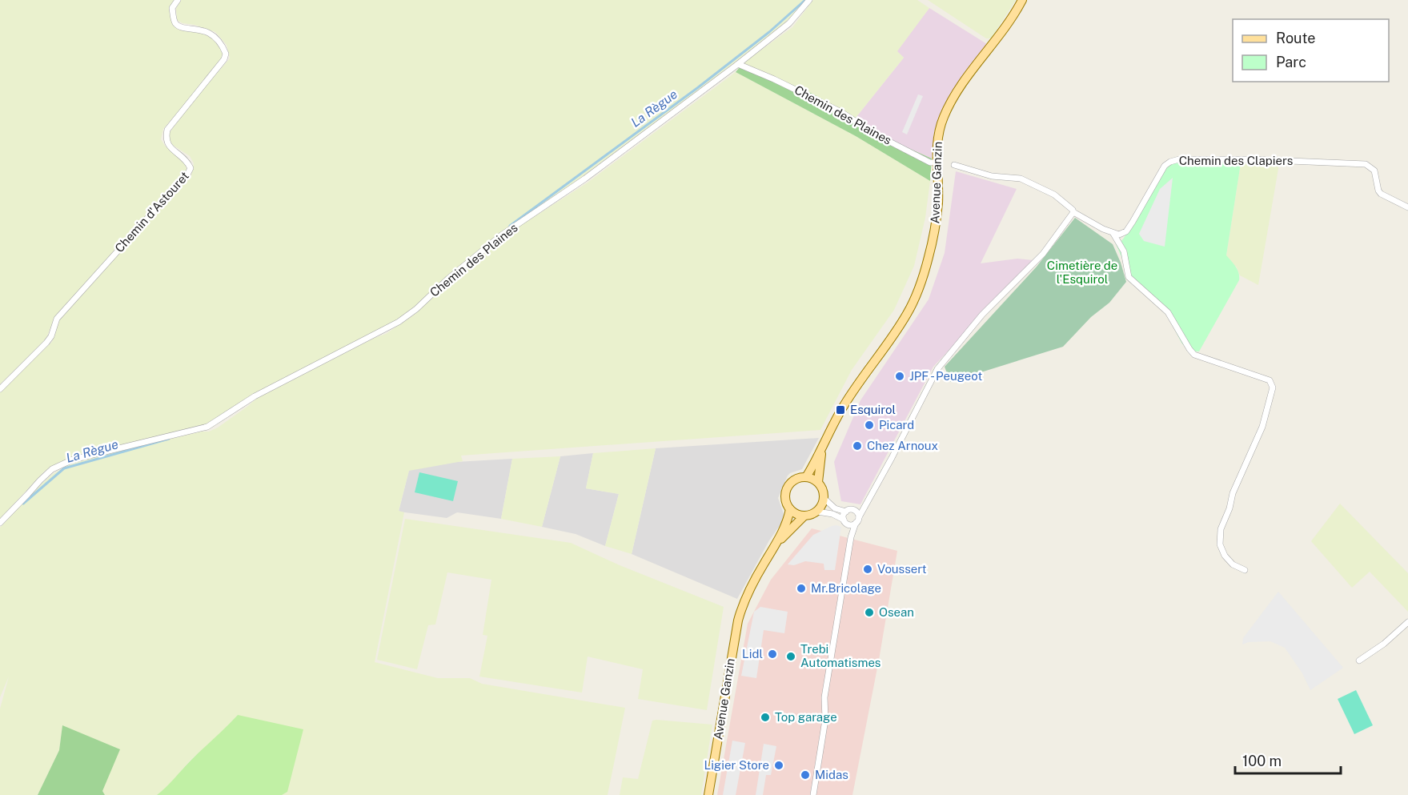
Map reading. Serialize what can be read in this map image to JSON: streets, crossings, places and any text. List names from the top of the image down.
{
  "streets": {
    "main road": ["Avenue Ganzin"],
    "street": ["Chemin des Plaines", "Chemin des Clapiers", "Chemin d'Astouret"]
  },
  "crossings": [
    ["Chemin des Plaines", "Avenue Ganzin"]
  ],
  "water": ["La Règue"],
  "parks": ["Cimetière de l'Esquirol"],
  "places": {
    "other": [
      "JPF - Peugeot",
      "Picard",
      "Chez Arnoux",
      "Voussert",
      "Mr.Bricolage",
      "Osean",
      "Lidl",
      "Trebi Automatismes",
      "Top garage",
      "Ligier Store",
      "Midas"
    ],
    "transit": ["Esquirol"]
  },
  "legend": ["Route", "Parc"],
  "scale_bar": "100 m"
}
